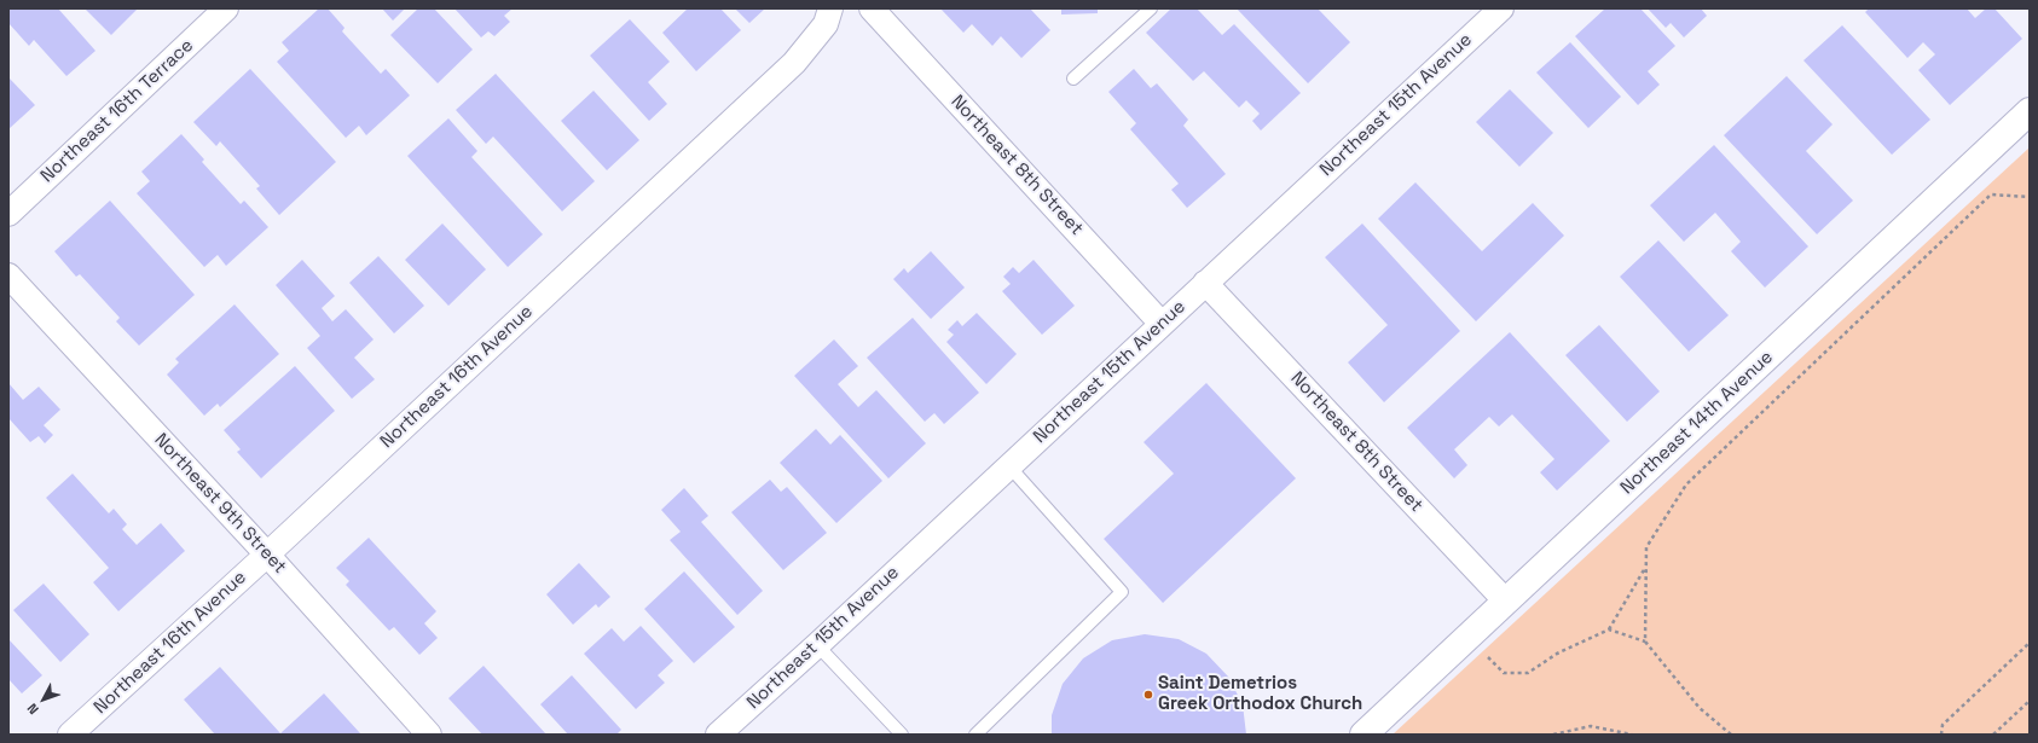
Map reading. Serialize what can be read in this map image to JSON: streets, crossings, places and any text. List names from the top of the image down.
{
  "streets": {
    "street": [
      "Northeast 15th Avenue",
      "Northeast 16th Terrace",
      "Northeast 8th Street",
      "Northeast 16th Avenue",
      "Northeast 14th Avenue",
      "Northeast 9th Street"
    ]
  },
  "crossings": [
    ["Northeast 15th Avenue", "Northeast 8th Street"],
    ["Northeast 8th Street", "Northeast 14th Avenue"],
    ["Northeast 16th Avenue", "Northeast 9th Street"]
  ],
  "places": ["Saint Demetrios Greek Orthodox Church"],
  "north": "bottom left"
}
